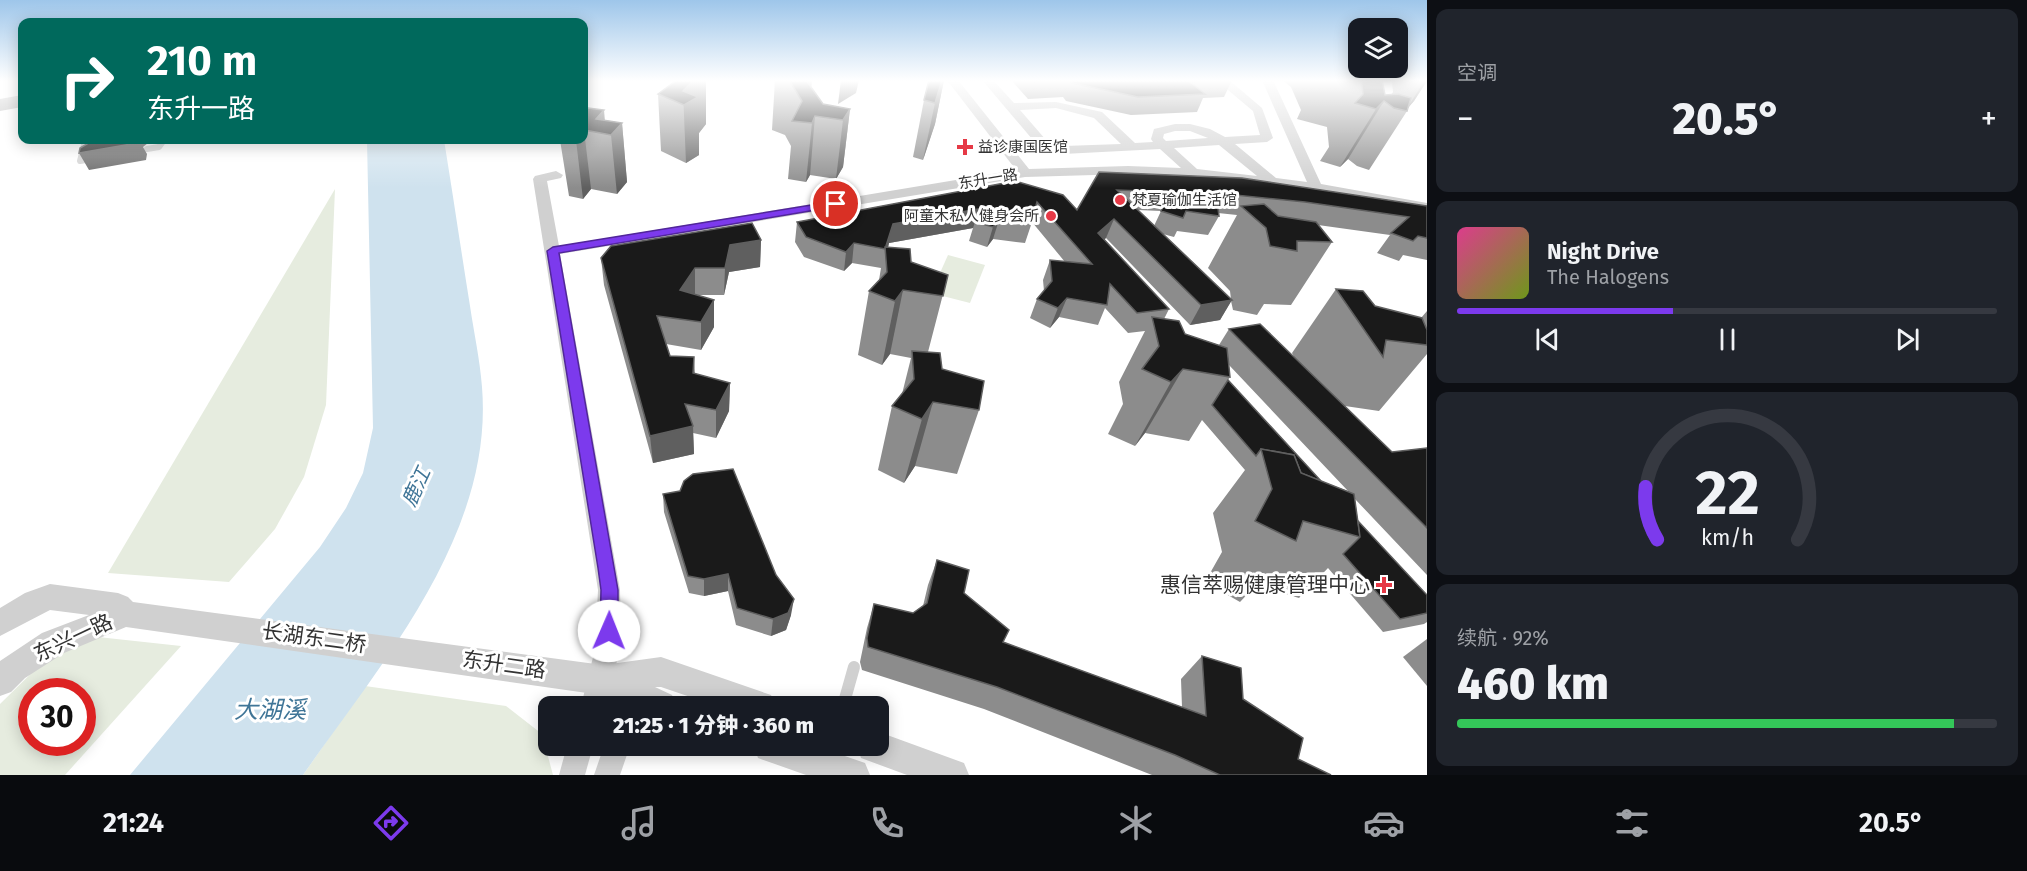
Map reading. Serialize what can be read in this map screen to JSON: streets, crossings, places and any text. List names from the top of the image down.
{
  "streets": {
    "street": [
      "东升一路",
      "东兴一路",
      "长湖东二桥",
      "东升二路"
    ]
  },
  "crossings": [
    ["东兴一路", "长湖东二桥"],
    ["长湖东二桥", "东升二路"]
  ],
  "water": ["鹿江", "大湖溪"],
  "places": {
    "health": ["益诊康国医馆", "惠信萃赐健康管理中心"],
    "other": ["梵夏瑜伽生活馆", "阿童木私人健身会所"]
  },
  "page": {
    "tile": [
      "空调",
      ["续航 · 92%", "460 km"]
    ],
    "turn": ["210 m", "东升一路"],
    "heat": ["−", "20.5°", "+"],
    "song": ["Night Drive", "The Halogens"],
    "limit": "30",
    "trip": "21:25 · 1 分钟 · 360 m",
    "tabs": ["21:24", "20.5°"],
    "gauge": ["22", "km/h"]
  }
}
